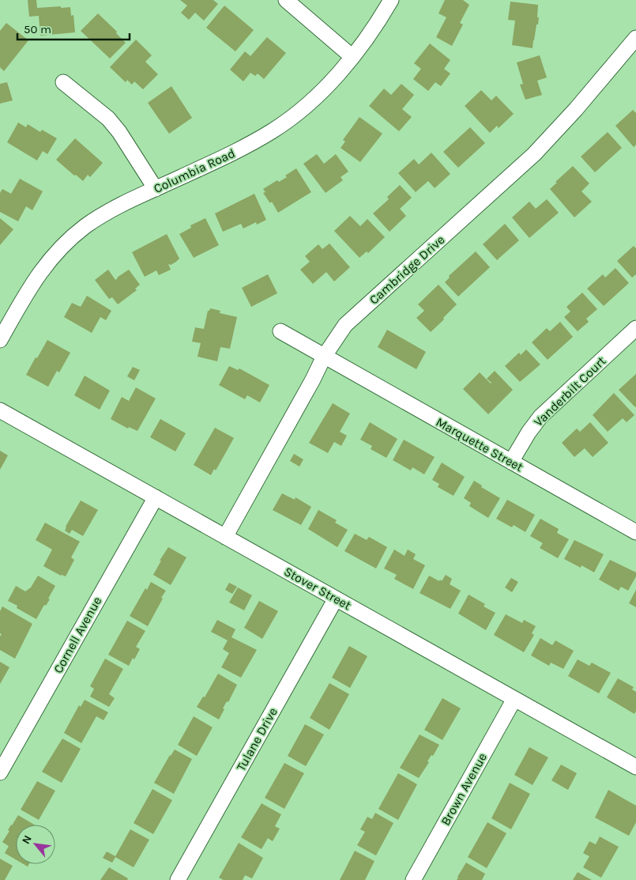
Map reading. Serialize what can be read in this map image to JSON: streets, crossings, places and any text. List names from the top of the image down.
{
  "streets": {
    "street": [
      "Columbia Road",
      "Cambridge Drive",
      "Vanderbilt Court",
      "Marquette Street",
      "Stover Street",
      "Cornell Avenue",
      "Tulane Drive",
      "Brown Avenue"
    ]
  },
  "crossings": [
    ["Cambridge Drive", "Marquette Street"],
    ["Cambridge Drive", "Stover Street"],
    ["Vanderbilt Court", "Marquette Street"],
    ["Stover Street", "Cornell Avenue"],
    ["Stover Street", "Tulane Drive"],
    ["Stover Street", "Brown Avenue"]
  ],
  "scale_bar": "50 m",
  "north": "top left"
}
